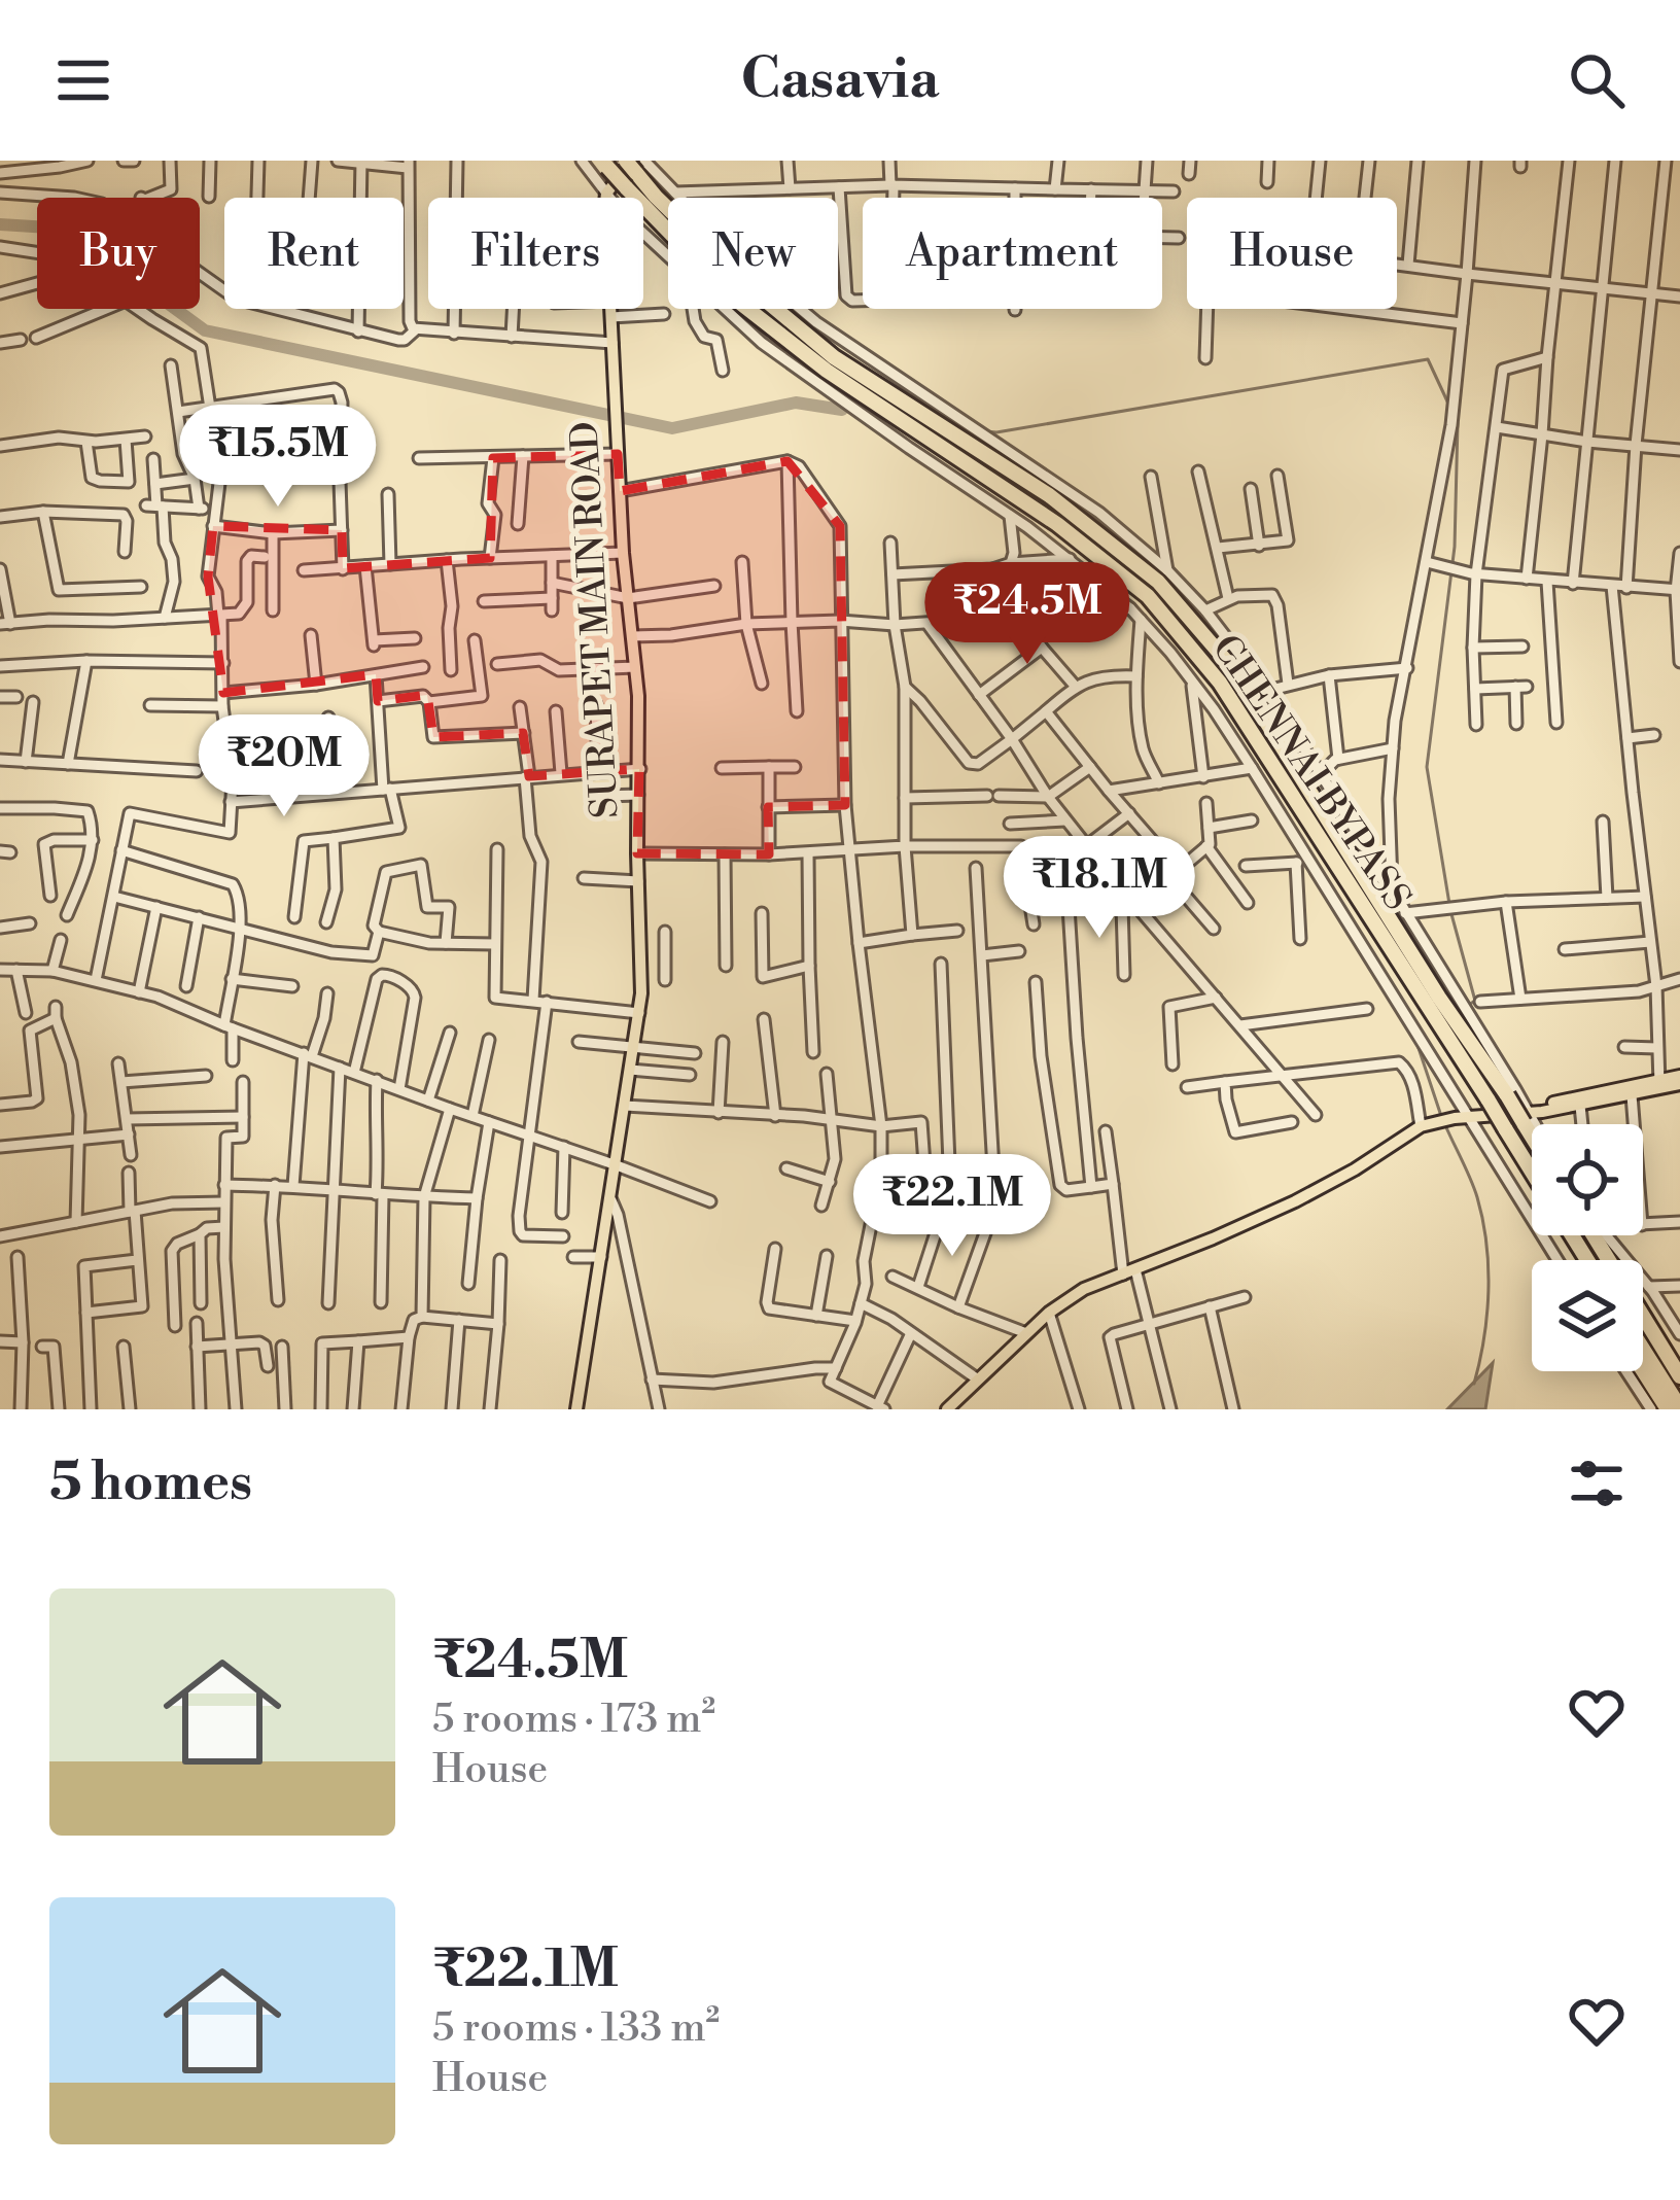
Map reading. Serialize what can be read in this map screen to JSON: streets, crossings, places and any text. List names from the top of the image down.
{
  "streets": {
    "highway": ["CHENNAI BYPASS"],
    "main road": ["SURAPET MAIN ROAD"]
  },
  "page": {
    "header": "Casavia",
    "chip": [
      "Buy",
      "Rent",
      "Filters",
      "New",
      "Apartment",
      "House"
    ],
    "price": [
      "₹15.5M",
      "₹24.5M",
      "₹20M",
      "₹18.1M",
      "₹22.1M"
    ],
    "heading": "5 homes",
    "list": [
      {
        "name": "₹24.5M",
        "note": "5 rooms · 173 m² · House"
      },
      {
        "name": "₹22.1M",
        "note": "5 rooms · 133 m² · House"
      }
    ]
  }
}
